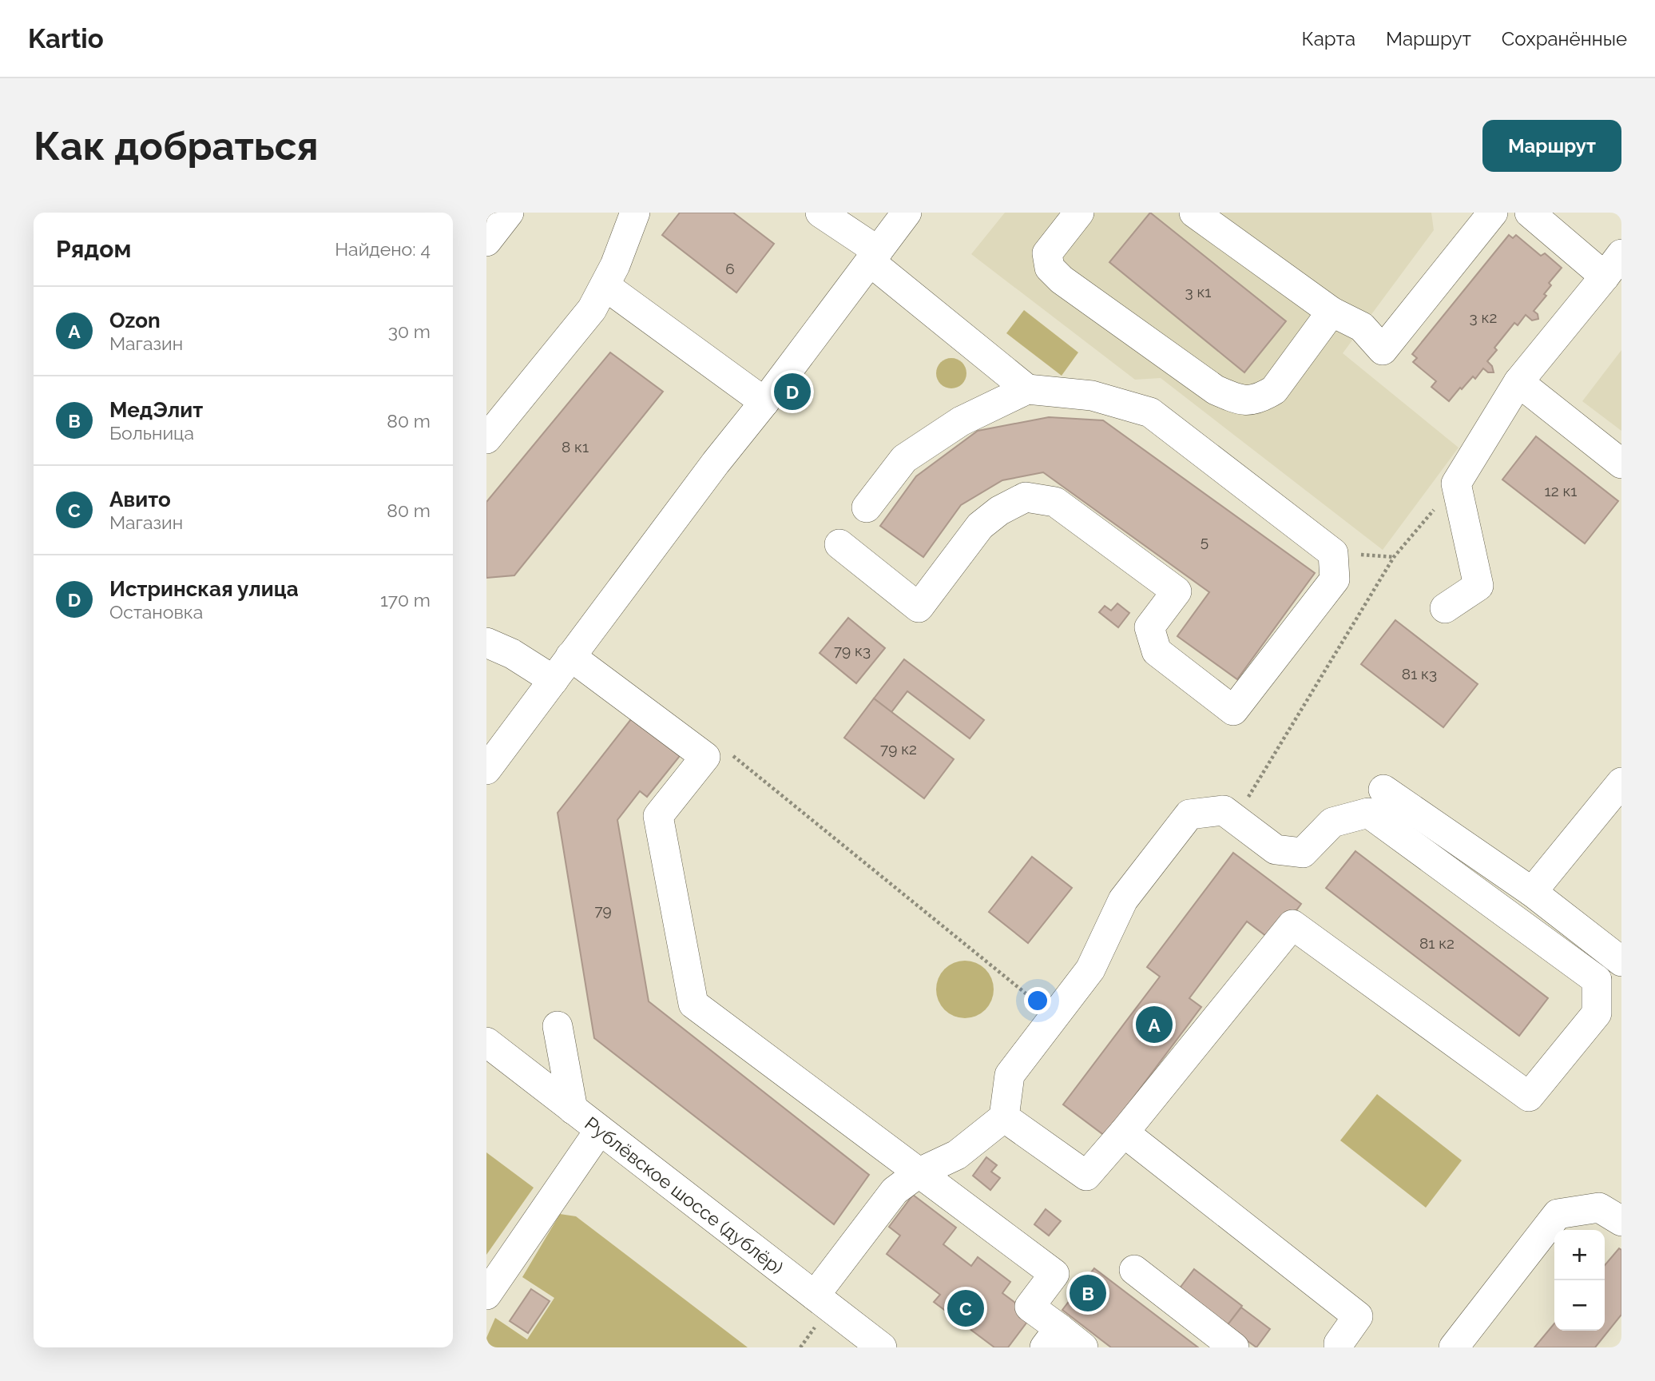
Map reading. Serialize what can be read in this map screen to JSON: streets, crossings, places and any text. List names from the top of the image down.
{
  "streets": {
    "street": ["Рублёвское шоссе (дублёр)"]
  },
  "house_numbers": [
    "6",
    "3 к1",
    "3 к2",
    "8 к1",
    "12 к1",
    "5",
    "79 к3",
    "81 к3",
    "79 к2",
    "79",
    "81 к2"
  ],
  "page": {
    "header": "Kartio",
    "nav": ["Карта", "Маршрут", "Сохранённые"],
    "buttons": "Маршрут",
    "title": "Как добраться",
    "heading": ["Рядом", "Найдено: 4"],
    "list": [
      {
        "mark": "A",
        "name": "Ozon",
        "note": "Магазин",
        "value": "30 m"
      },
      {
        "mark": "B",
        "name": "МедЭлит",
        "note": "Больница",
        "value": "80 m"
      },
      {
        "mark": "C",
        "name": "Авито",
        "note": "Магазин",
        "value": "80 m"
      },
      {
        "mark": "D",
        "name": "Истринская улица",
        "note": "Остановка",
        "value": "170 m"
      }
    ],
    "pins": [
      "D",
      "A",
      "B",
      "C"
    ],
    "map_buttons": ["+", "−"]
  }
}
